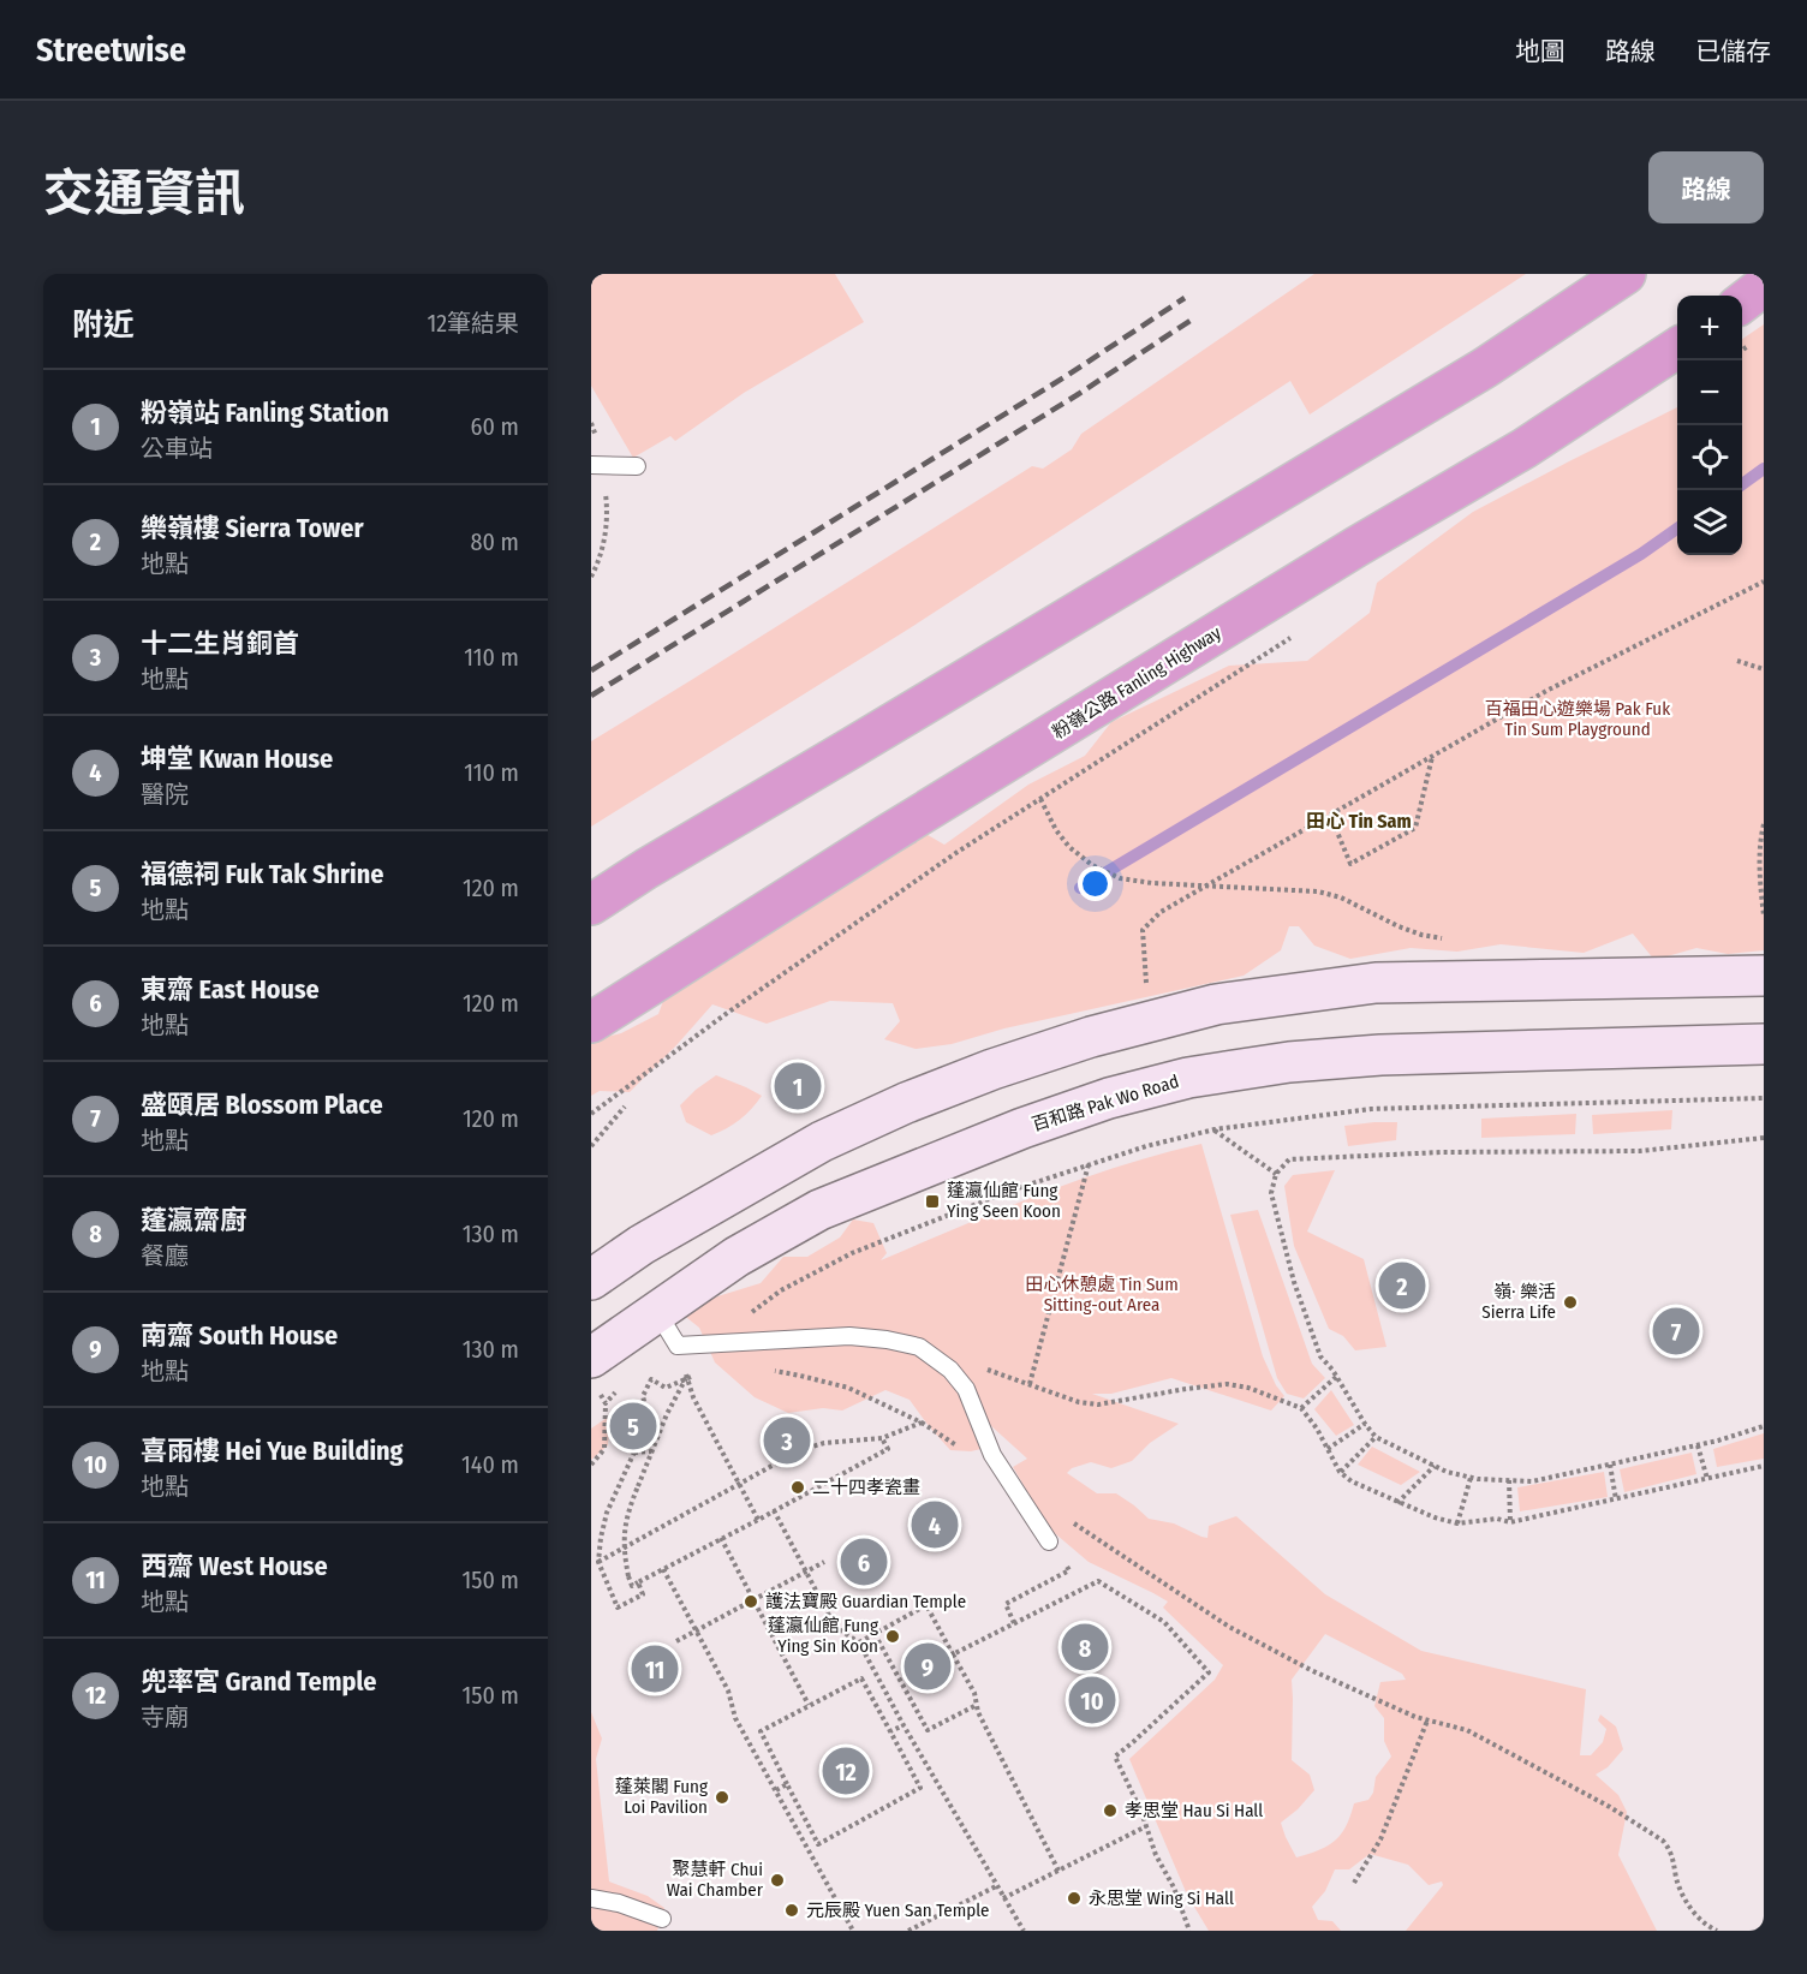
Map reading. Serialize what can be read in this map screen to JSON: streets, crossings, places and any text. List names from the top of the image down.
{
  "streets": {
    "highway": ["粉嶺公路 Fanling Highway"],
    "main road": ["百和路 Pak Wo Road"]
  },
  "districts": ["田心 Tin Sam"],
  "parks": ["百福田心遊樂場 Pak Fuk Tin Sum Playground", "田心休憩處 Tin Sum Sitting-out Area"],
  "places": {
    "transit": ["蓬瀛仙館 Fung Ying Seen Koon"],
    "other": [
      "嶺· 樂活 Sierra Life",
      "二十四孝瓷畫",
      "護法寶殿 Guardian Temple",
      "蓬瀛仙館 Fung Ying Sin Koon",
      "蓬萊閣 Fung Loi Pavilion",
      "孝思堂 Hau Si Hall",
      "聚慧軒 Chui Wai Chamber",
      "永思堂 Wing Si Hall",
      "元辰殿 Yuen San Temple"
    ]
  },
  "page": {
    "header": "Streetwise",
    "nav": ["地圖", "路線", "已儲存"],
    "title": "交通資訊",
    "buttons": "路線",
    "heading": ["附近", "12筆結果"],
    "map_buttons": ["+", "−"],
    "list": [
      {
        "mark": "1",
        "name": "粉嶺站 Fanling Station",
        "note": "公車站",
        "value": "60 m"
      },
      {
        "mark": "2",
        "name": "樂嶺樓 Sierra Tower",
        "note": "地點",
        "value": "80 m"
      },
      {
        "mark": "3",
        "name": "十二生肖銅首",
        "note": "地點",
        "value": "110 m"
      },
      {
        "mark": "4",
        "name": "坤堂 Kwan House",
        "note": "醫院",
        "value": "110 m"
      },
      {
        "mark": "5",
        "name": "福德祠 Fuk Tak Shrine",
        "note": "地點",
        "value": "120 m"
      },
      {
        "mark": "6",
        "name": "東齋 East House",
        "note": "地點",
        "value": "120 m"
      },
      {
        "mark": "7",
        "name": "盛頤居 Blossom Place",
        "note": "地點",
        "value": "120 m"
      },
      {
        "mark": "8",
        "name": "蓬瀛齋廚",
        "note": "餐廳",
        "value": "130 m"
      },
      {
        "mark": "9",
        "name": "南齋 South House",
        "note": "地點",
        "value": "130 m"
      },
      {
        "mark": "10",
        "name": "喜雨樓 Hei Yue Building",
        "note": "地點",
        "value": "140 m"
      },
      {
        "mark": "11",
        "name": "西齋 West House",
        "note": "地點",
        "value": "150 m"
      },
      {
        "mark": "12",
        "name": "兜率宮 Grand Temple",
        "note": "寺廟",
        "value": "150 m"
      }
    ],
    "pins": [
      "1",
      "2",
      "7",
      "5",
      "3",
      "4",
      "6",
      "8",
      "9",
      "11",
      "10",
      "12"
    ]
  }
}
